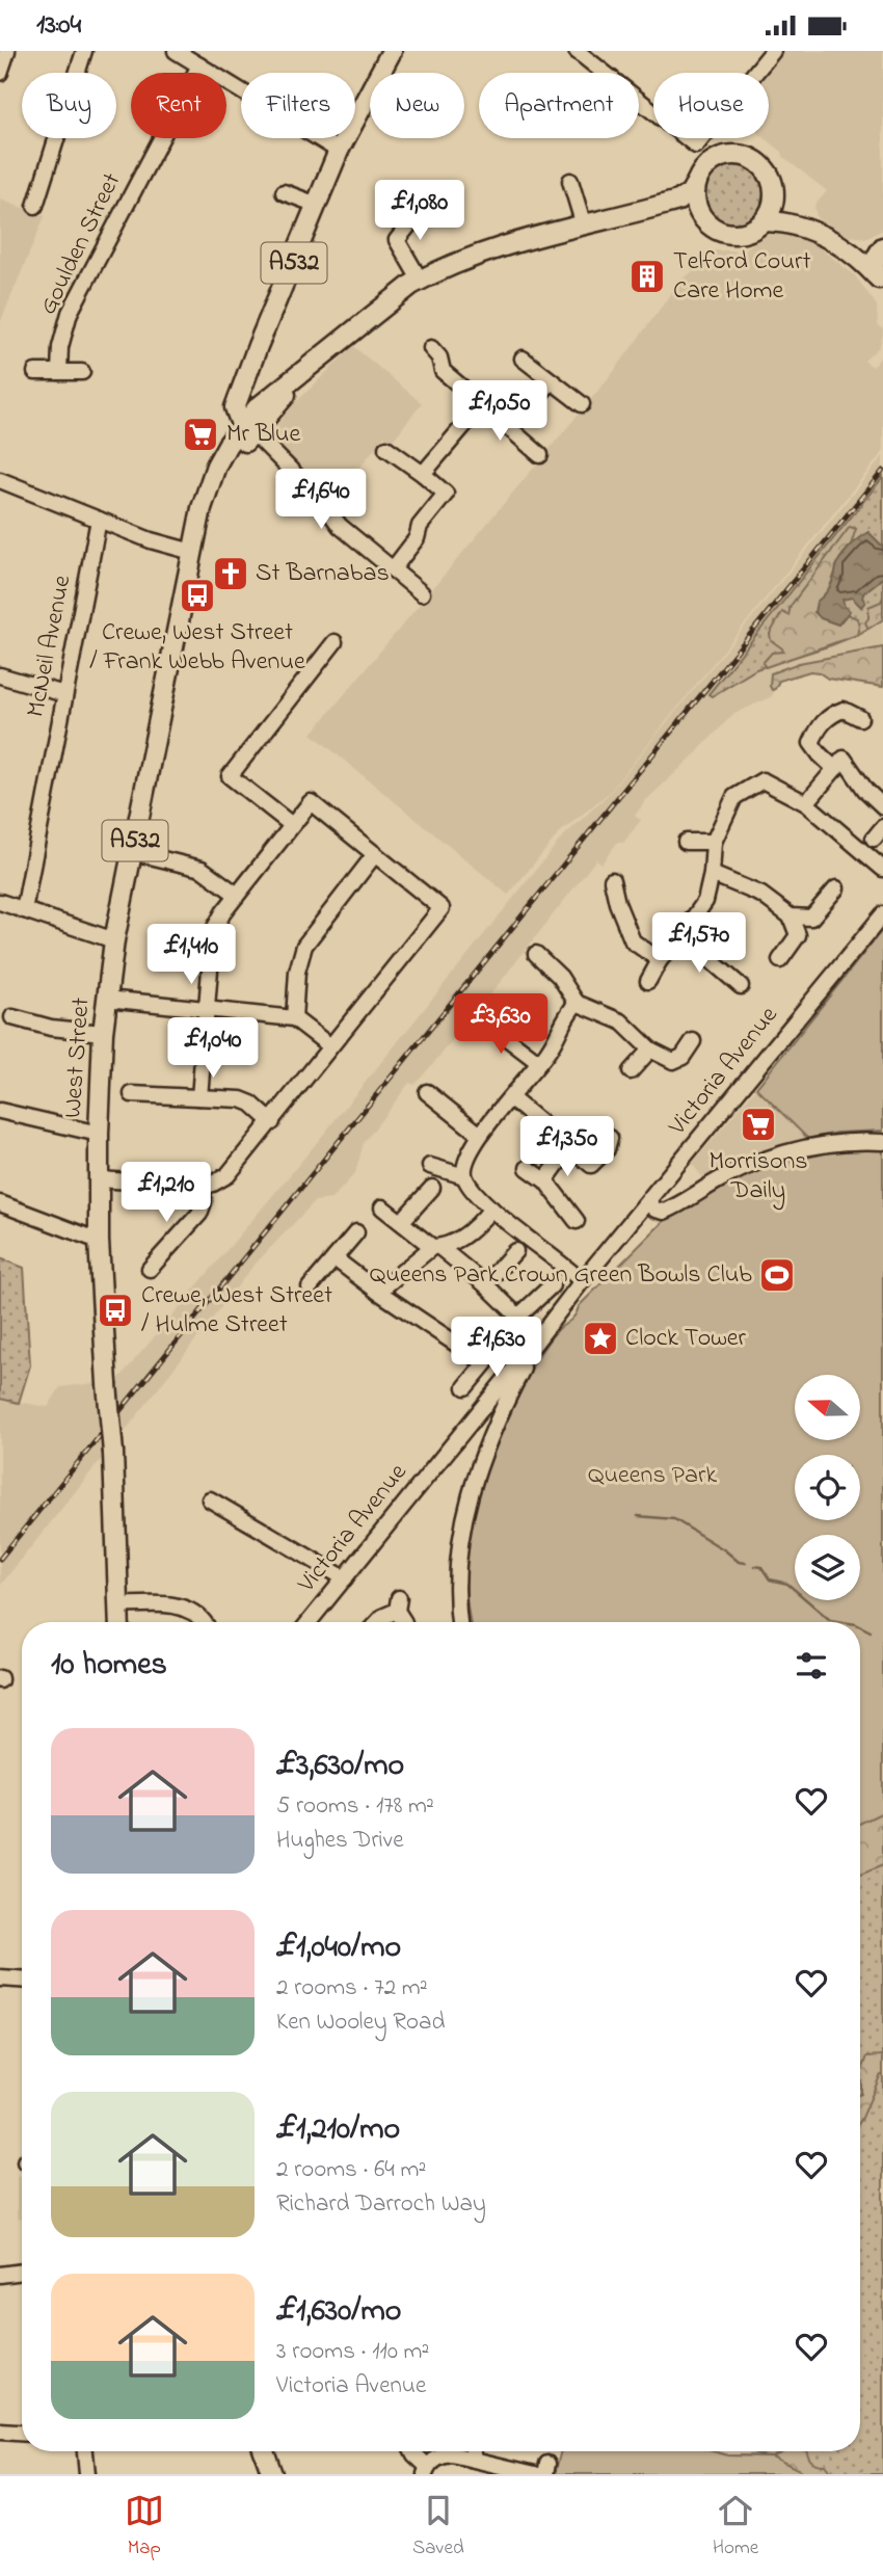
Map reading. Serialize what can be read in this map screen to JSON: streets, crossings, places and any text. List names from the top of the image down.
{
  "streets": {
    "main road": ["A532", "West Street"],
    "street": ["Goulden Street", "McNeil Avenue", "Victoria Avenue"]
  },
  "crossings": [
    ["A532", "West Street"]
  ],
  "parks": ["Queens Park"],
  "places": {
    "building": ["Telford Court Care Home"],
    "supermarket": ["Mr Blue", "Morrisons Daily"],
    "church": ["St Barnabas"],
    "bus stop": ["Crewe, West Street / Frank Webb Avenue", "Crewe, West Street / Hulme Street"],
    "sports": ["Queens Park Crown Green Bowls Club"],
    "place": ["Clock Tower"]
  },
  "north": "left",
  "page": {
    "status": "13:04",
    "chip": [
      "Buy",
      "Rent",
      "Filters",
      "New",
      "Apartment",
      "House"
    ],
    "price": [
      "£1,080",
      "£1,050",
      "£1,640",
      "£1,570",
      "£1,410",
      "£3,630",
      "£1,040",
      "£1,350",
      "£1,210",
      "£1,630"
    ],
    "heading": "10 homes",
    "list": [
      {
        "name": "£3,630/mo",
        "note": "5 rooms · 178 m² · Hughes Drive"
      },
      {
        "name": "£1,040/mo",
        "note": "2 rooms · 72 m² · Ken Wooley Road"
      },
      {
        "name": "£1,210/mo",
        "note": "2 rooms · 64 m² · Richard Darroch Way"
      },
      {
        "name": "£1,630/mo",
        "note": "3 rooms · 110 m² · Victoria Avenue"
      }
    ],
    "tabs": ["Map", "Saved", "Home"]
  }
}
